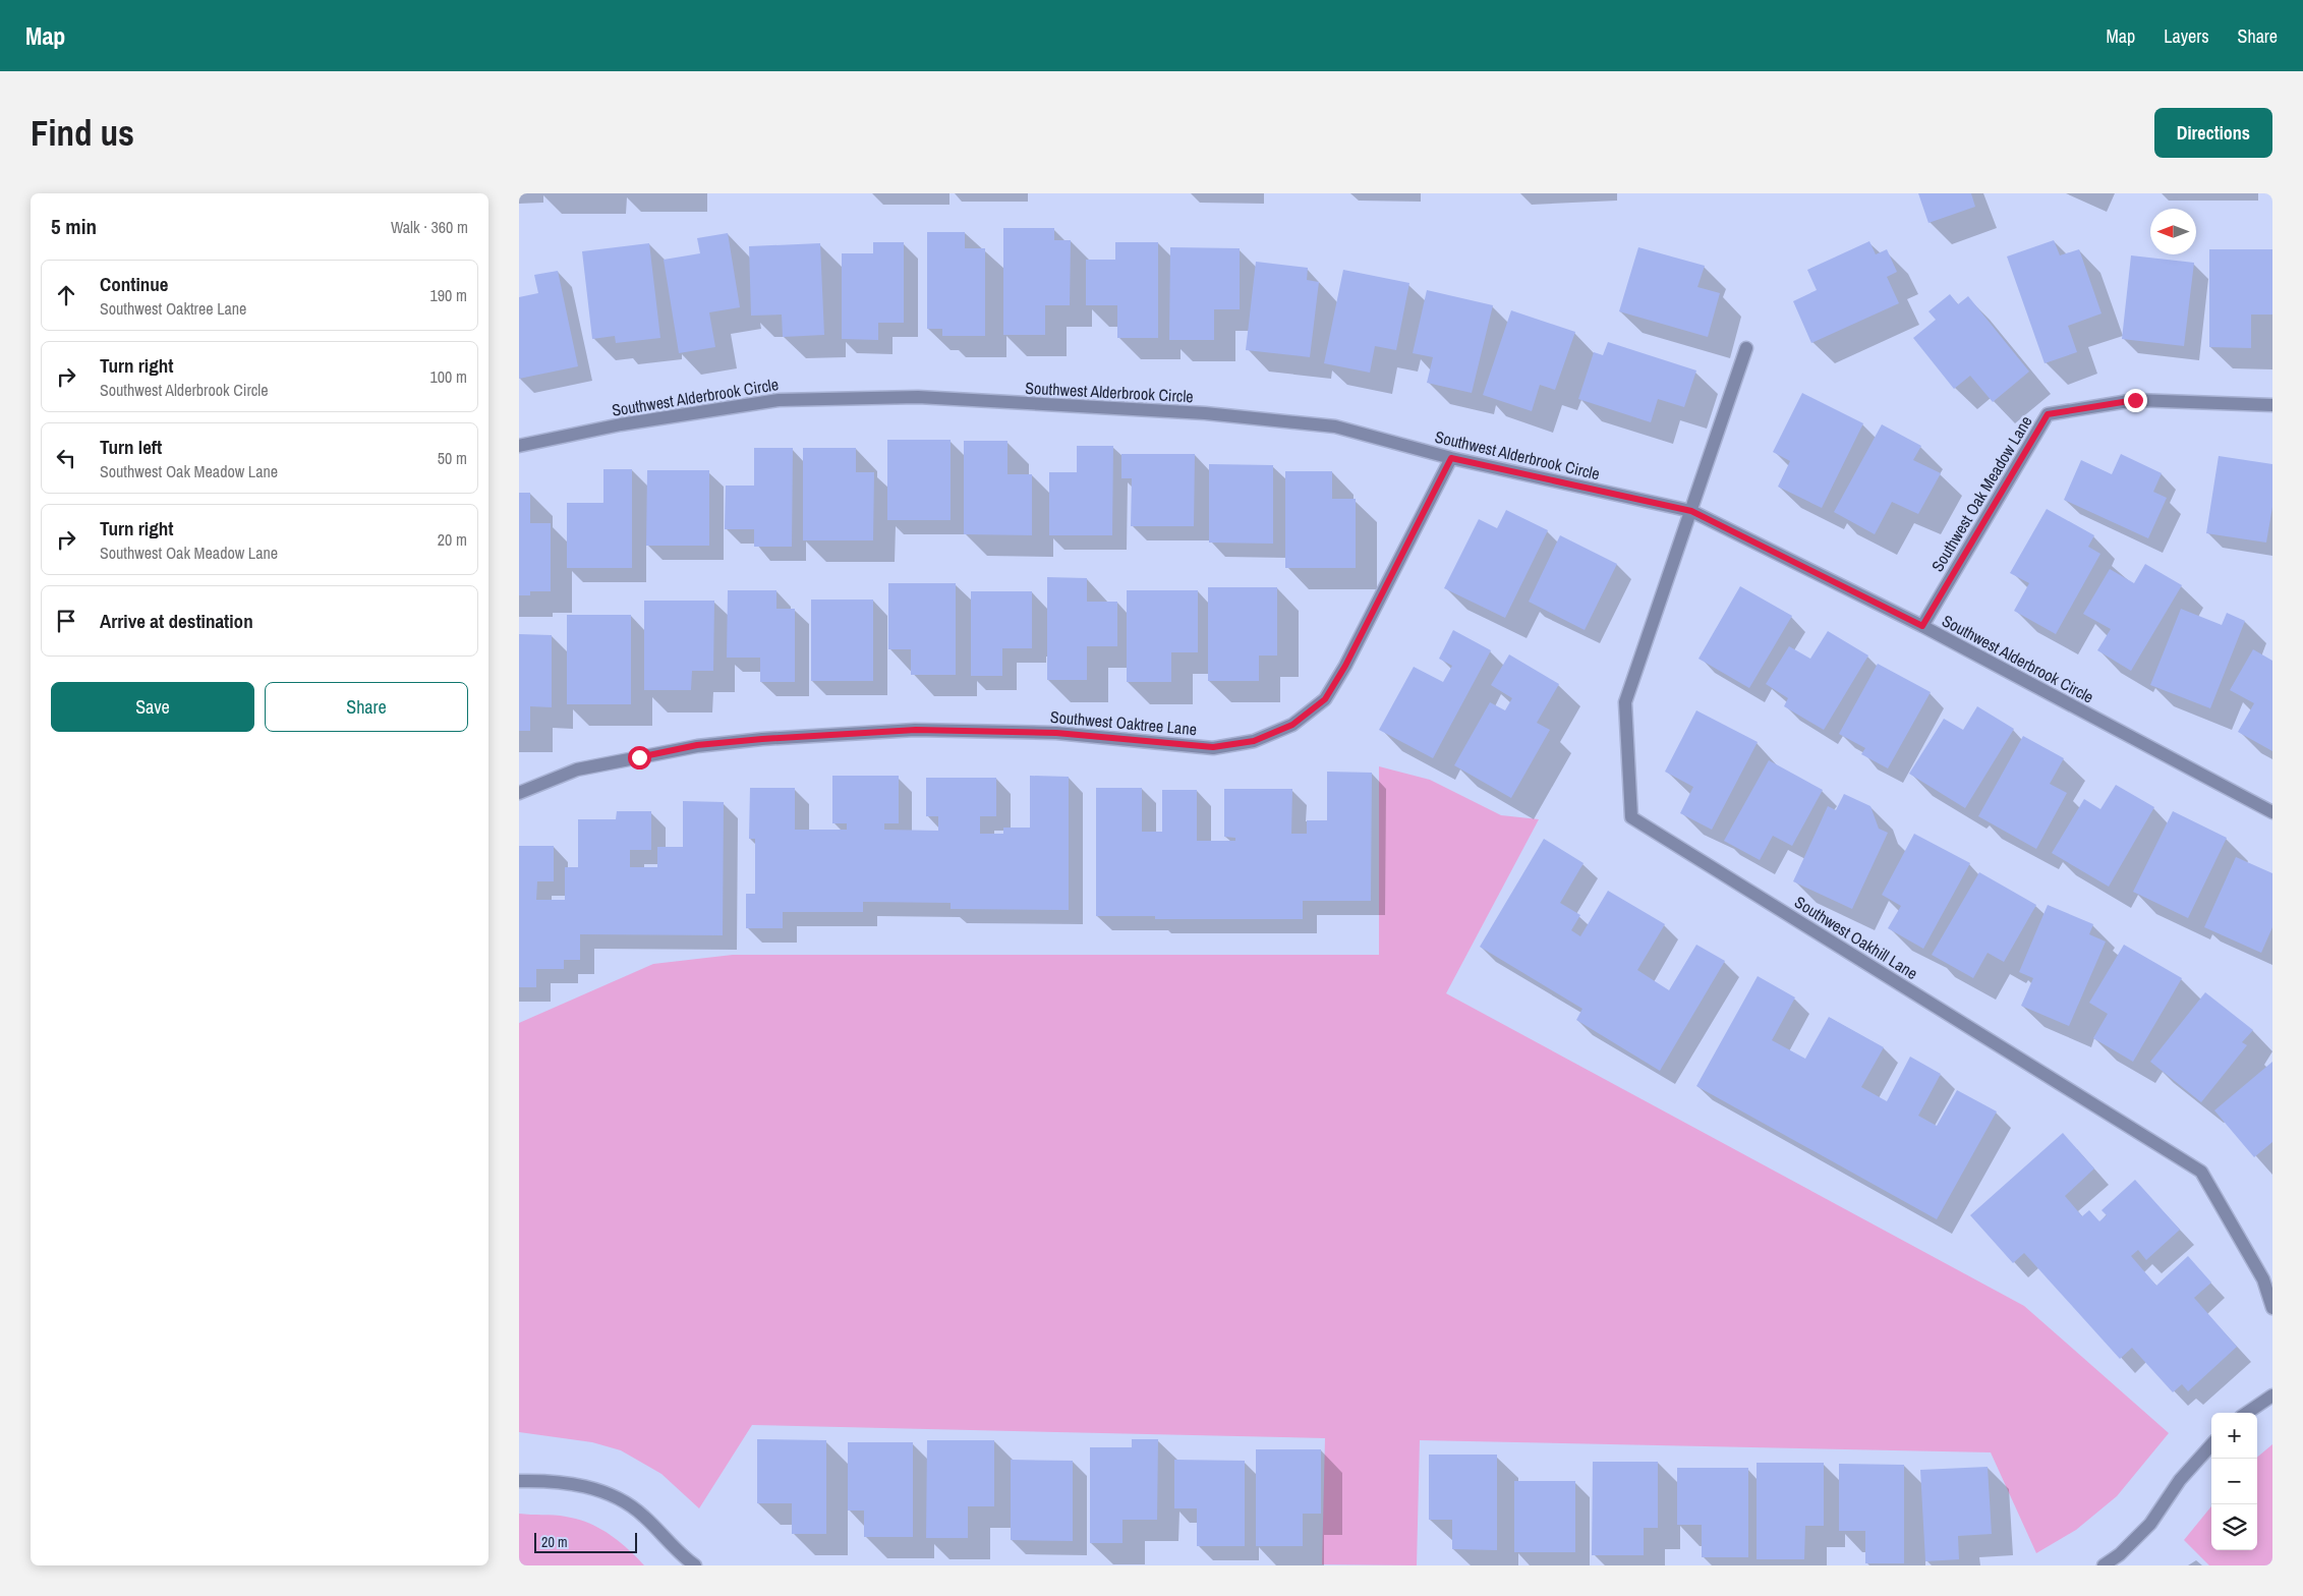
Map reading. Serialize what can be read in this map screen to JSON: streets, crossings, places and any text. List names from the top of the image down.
{
  "streets": {
    "street": [
      "Southwest Alderbrook Circle",
      "Southwest Oak Meadow Lane",
      "Southwest Oaktree Lane",
      "Southwest Oakhill Lane"
    ]
  },
  "crossings": [
    ["Southwest Alderbrook Circle", "Southwest Oak Meadow Lane"],
    ["Southwest Alderbrook Circle", "Southwest Oaktree Lane"],
    ["Southwest Alderbrook Circle", "Southwest Oakhill Lane"]
  ],
  "scale_bar": "20 m",
  "north": "left",
  "page": {
    "header": "Map",
    "nav": ["Map", "Layers", "Share"],
    "buttons": [
      "Directions",
      ["Save", "Share"]
    ],
    "title": "Find us",
    "heading": ["5 min", "Walk · 360 m"],
    "list": [
      ["Continue", "Southwest Oaktree Lane", "190 m"],
      ["Turn right", "Southwest Alderbrook Circle", "100 m"],
      ["Turn left", "Southwest Oak Meadow Lane", "50 m"],
      ["Turn right", "Southwest Oak Meadow Lane", "20 m"],
      "Arrive at destination"
    ],
    "map_buttons": ["+", "−"],
    "scale": "20 m"
  }
}
